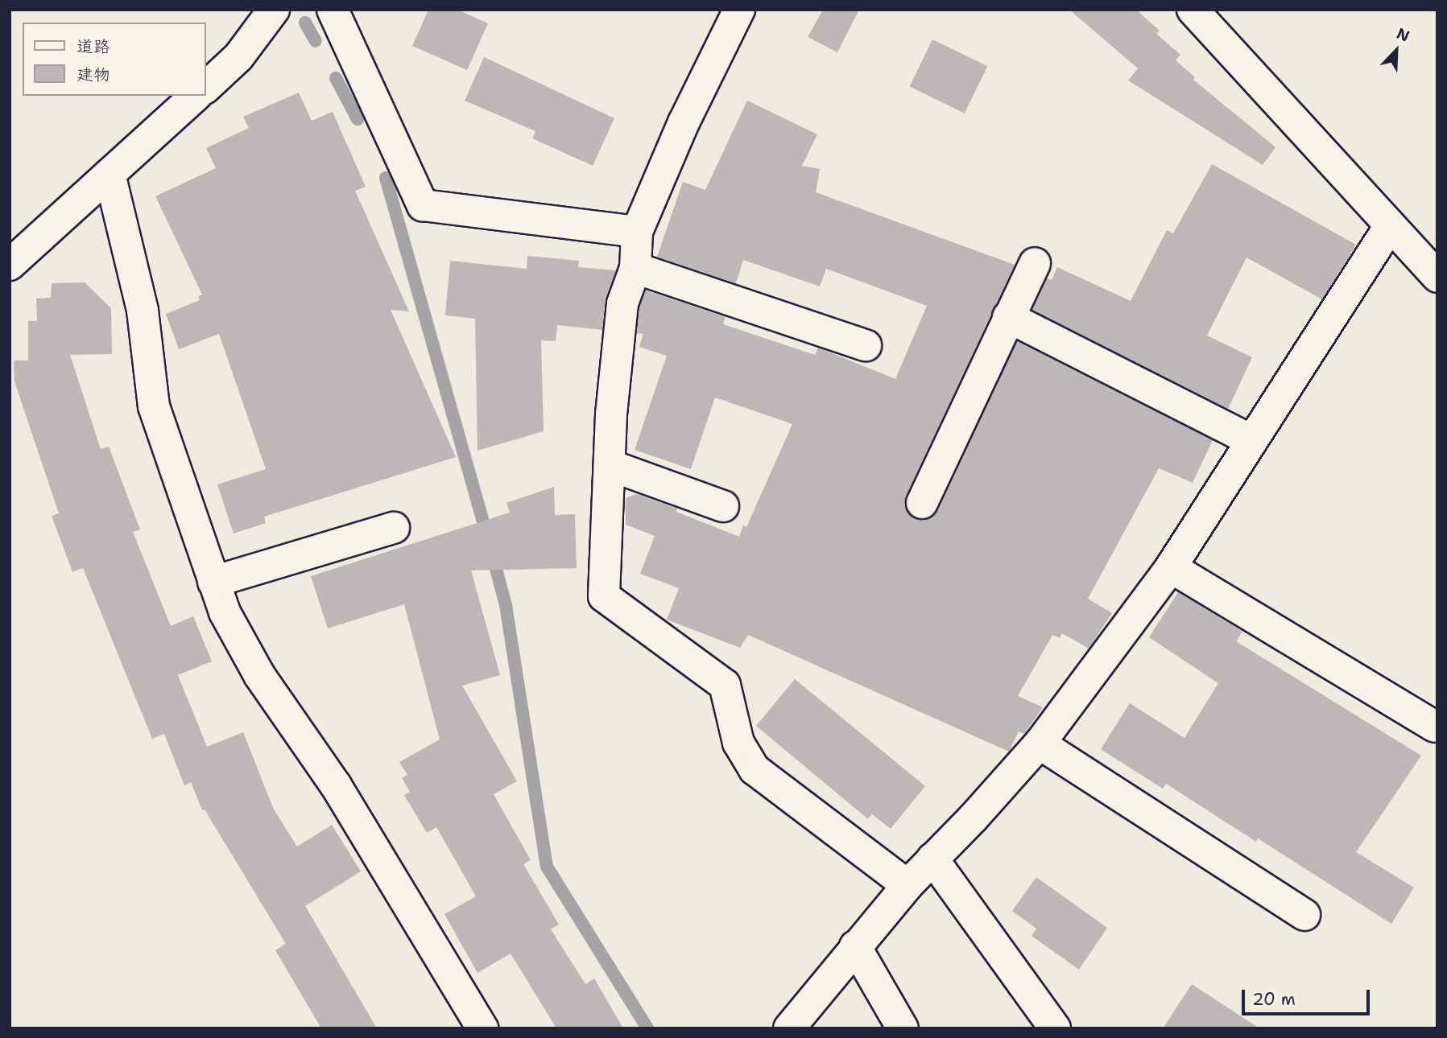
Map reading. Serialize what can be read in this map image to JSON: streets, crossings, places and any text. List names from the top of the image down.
{
  "legend": ["道路", "建物"],
  "scale_bar": "20 m",
  "north": "top right"
}
